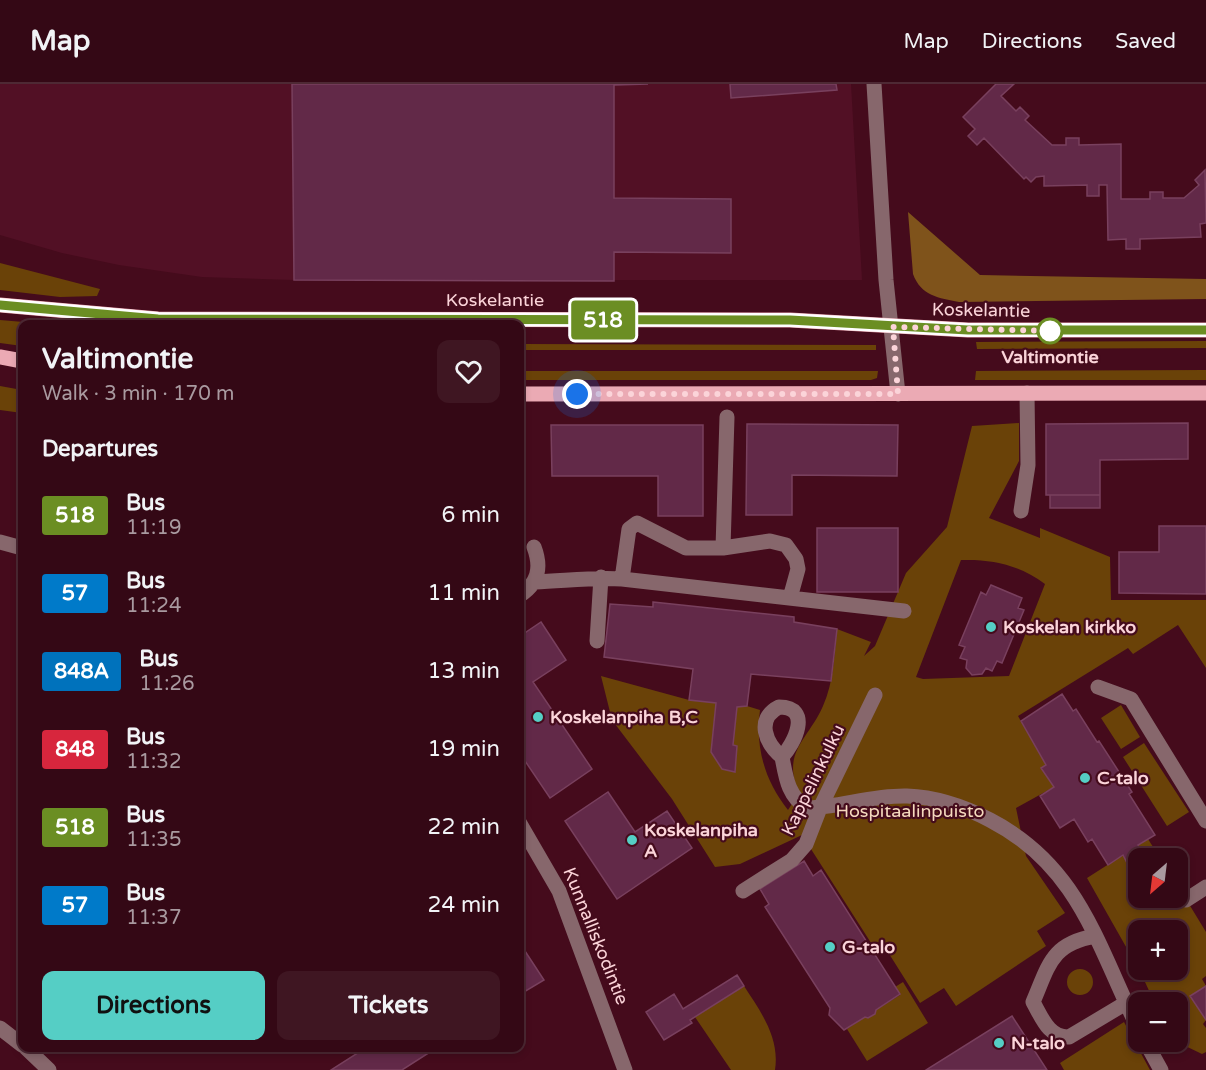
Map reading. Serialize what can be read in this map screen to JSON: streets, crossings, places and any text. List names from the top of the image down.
{
  "streets": {
    "main road": ["Koskelantie"],
    "street": ["Kappelinkulku", "Kunnalliskodintie"]
  },
  "parks": ["Hospitaalinpuisto"],
  "places": [
    "Valtimontie",
    "Koskelan kirkko",
    "Koskelanpiha B,C",
    "C-talo",
    "Koskelanpiha A",
    "G-talo",
    "N-talo"
  ],
  "lines": ["bus line 518"],
  "north": "bottom left",
  "page": {
    "header": "Map",
    "nav": ["Map", "Directions", "Saved"],
    "on_map": "518",
    "heading": [
      ["Valtimontie", "Walk · 3 min · 170 m"],
      "Departures"
    ],
    "list": [
      {
        "mark": "518",
        "name": "Bus",
        "note": "11:19",
        "value": "6 min"
      },
      {
        "mark": "57",
        "name": "Bus",
        "note": "11:24",
        "value": "11 min"
      },
      {
        "mark": "848A",
        "name": "Bus",
        "note": "11:26",
        "value": "13 min"
      },
      {
        "mark": "848",
        "name": "Bus",
        "note": "11:32",
        "value": "19 min"
      },
      {
        "mark": "518",
        "name": "Bus",
        "note": "11:35",
        "value": "22 min"
      },
      {
        "mark": "57",
        "name": "Bus",
        "note": "11:37",
        "value": "24 min"
      }
    ],
    "map_buttons": ["+", "−"],
    "buttons": ["Directions", "Tickets"]
  }
}
